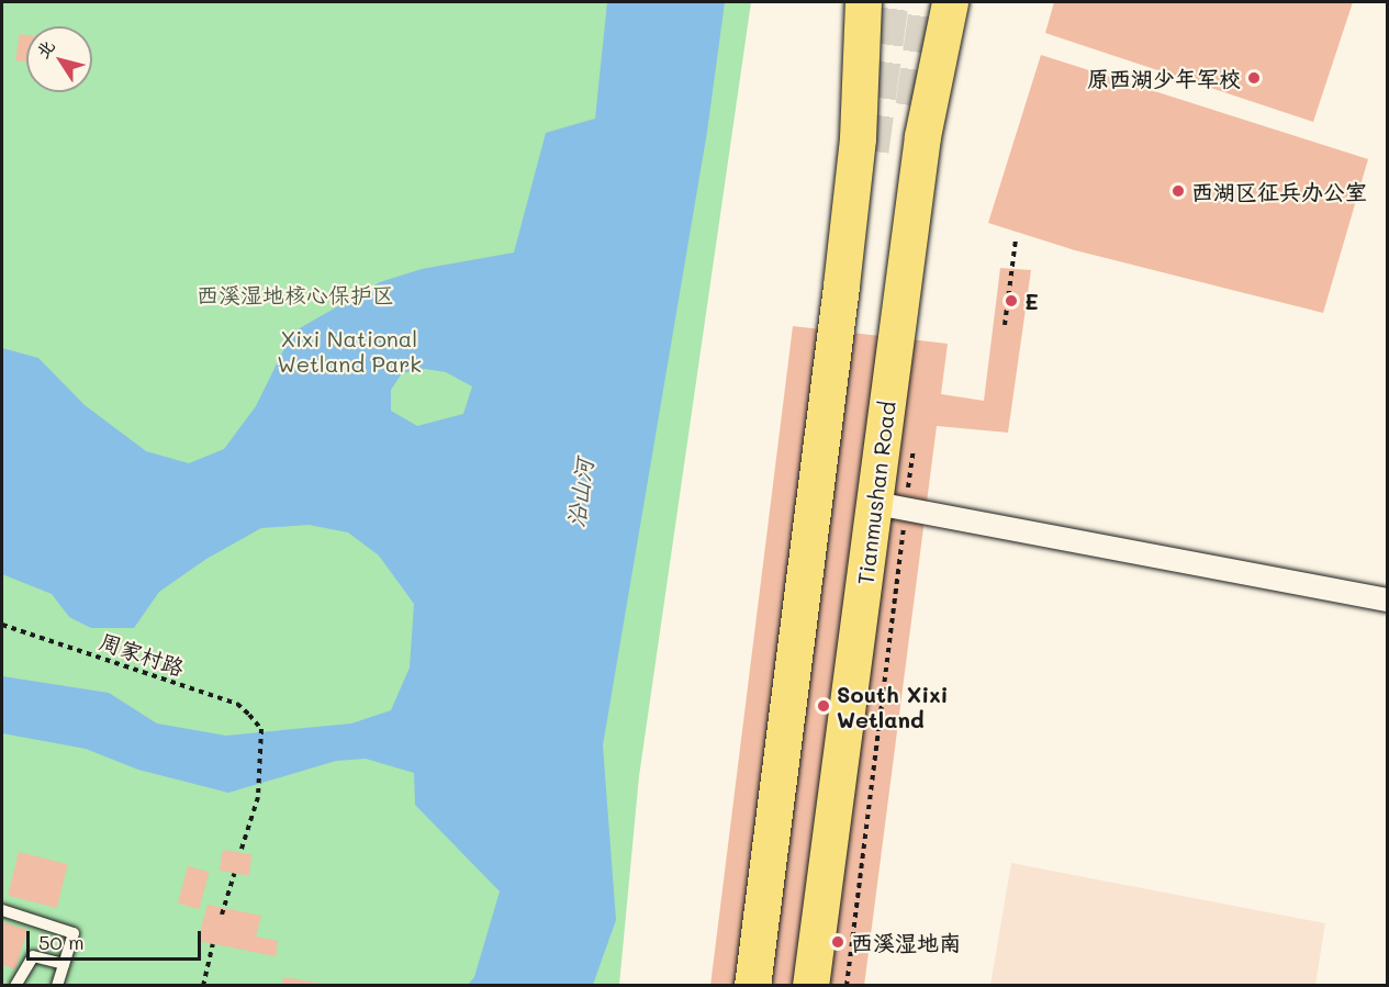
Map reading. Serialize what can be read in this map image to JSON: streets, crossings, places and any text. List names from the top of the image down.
{
  "streets": {
    "main road": ["Tianmushan Road"],
    "path": ["周家村路"]
  },
  "water": ["沿山河"],
  "parks": ["西溪湿地核心保护区", "Xixi National Wetland Park"],
  "places": [
    "原西湖少年军校",
    "西湖区征兵办公室",
    "E",
    "South Xixi Wetland",
    "西溪湿地南"
  ],
  "scale_bar": "50 m",
  "north": "top left"
}
